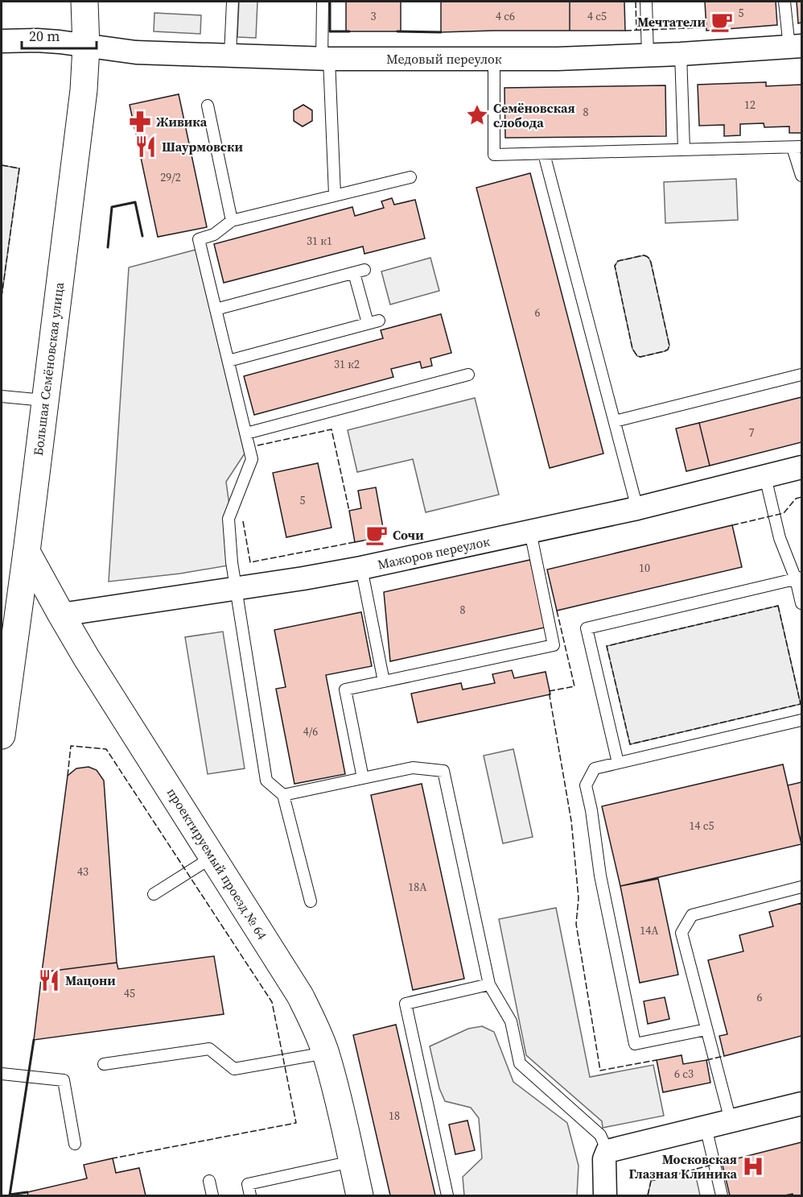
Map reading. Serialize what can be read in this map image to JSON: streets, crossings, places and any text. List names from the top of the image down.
{
  "streets": {
    "main road": ["Большая Семёновская улица", "проектируемый проезд № 64"],
    "street": ["Медовый переулок", "Мажоров переулок"]
  },
  "crossings": [
    ["Медовый переулок", "Большая Семёновская улица"],
    ["Большая Семёновская улица", "проектируемый проезд № 64"],
    ["Мажоров переулок", "проектируемый проезд № 64"]
  ],
  "places": {
    "cafe": ["Мечтатели", "Сочи"],
    "place": ["Семёновская слобода"],
    "pharmacy": ["Живика"],
    "restaurant": ["Шаурмовски", "Мацони"],
    "hospital": ["Московская Глазная Клиника"]
  },
  "house_numbers": [
    "5",
    "3",
    "4 с6",
    "4 с5",
    "12",
    "8",
    "29/2",
    "31 к1",
    "6",
    "31 к2",
    "7",
    "5",
    "10",
    "8",
    "4/6",
    "14 с5",
    "43",
    "18А",
    "14A",
    "45",
    "6",
    "6 с3",
    "18"
  ],
  "scale_bar": "20 m"
}
